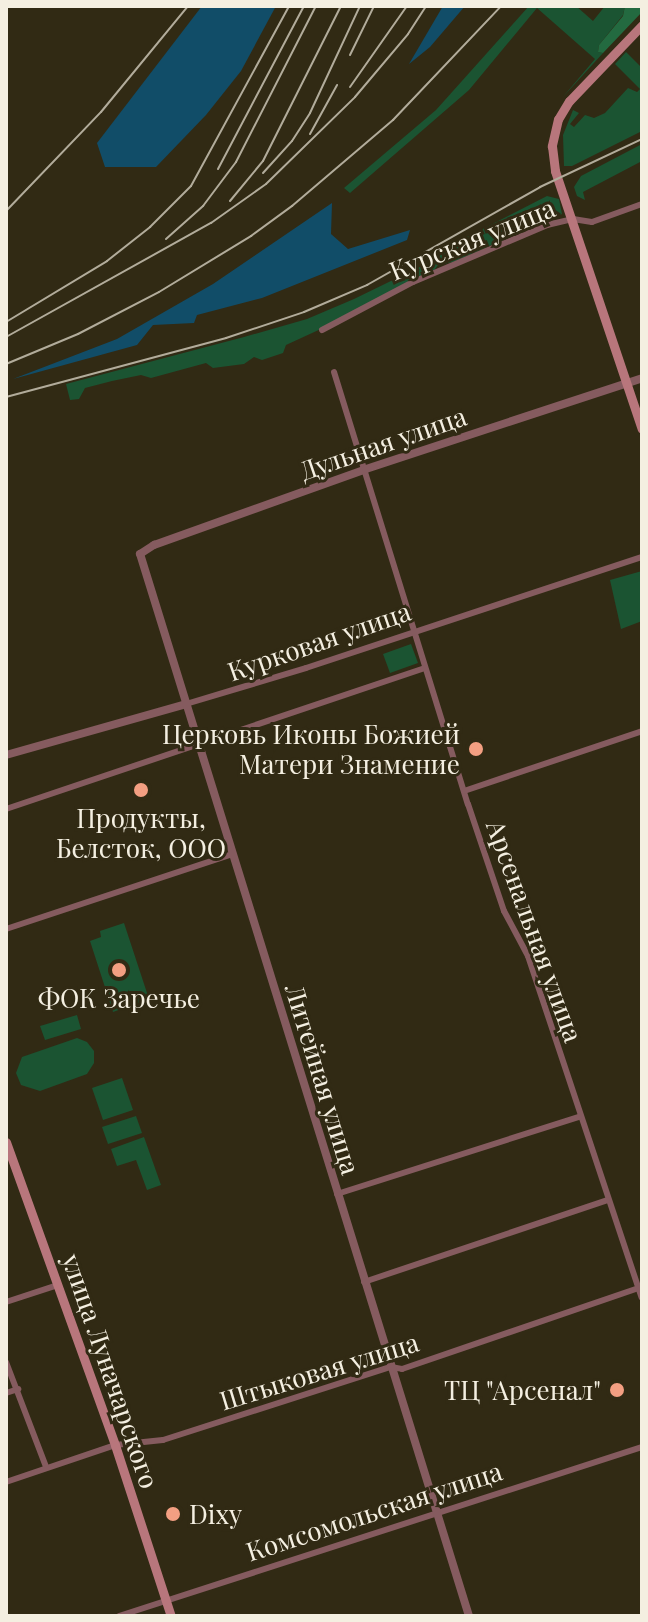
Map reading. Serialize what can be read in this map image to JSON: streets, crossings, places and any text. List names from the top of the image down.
{
  "streets": {
    "main road": ["улица Луначарского"],
    "street": [
      "Курская улица",
      "Дульная улица",
      "Курковая улица",
      "Арсенальная улица",
      "Литейная улица",
      "Штыковая улица",
      "Комсомольская улица"
    ]
  },
  "crossings": [
    ["Дульная улица", "Арсенальная улица"],
    ["Дульная улица", "Литейная улица"],
    ["Курковая улица", "Арсенальная улица"],
    ["Курковая улица", "Литейная улица"],
    ["Арсенальная улица", "Штыковая улица"],
    ["Литейная улица", "Штыковая улица"],
    ["Литейная улица", "Комсомольская улица"],
    ["улица Луначарского", "Штыковая улица"],
    ["улица Луначарского", "Комсомольская улица"]
  ],
  "places": [
    "Церковь Иконы Божией Матери Знамение",
    "Продукты, Белсток, ООО",
    "ФОК Заречье",
    "ТЦ \"Арсенал\"",
    "Dixy"
  ]
}
